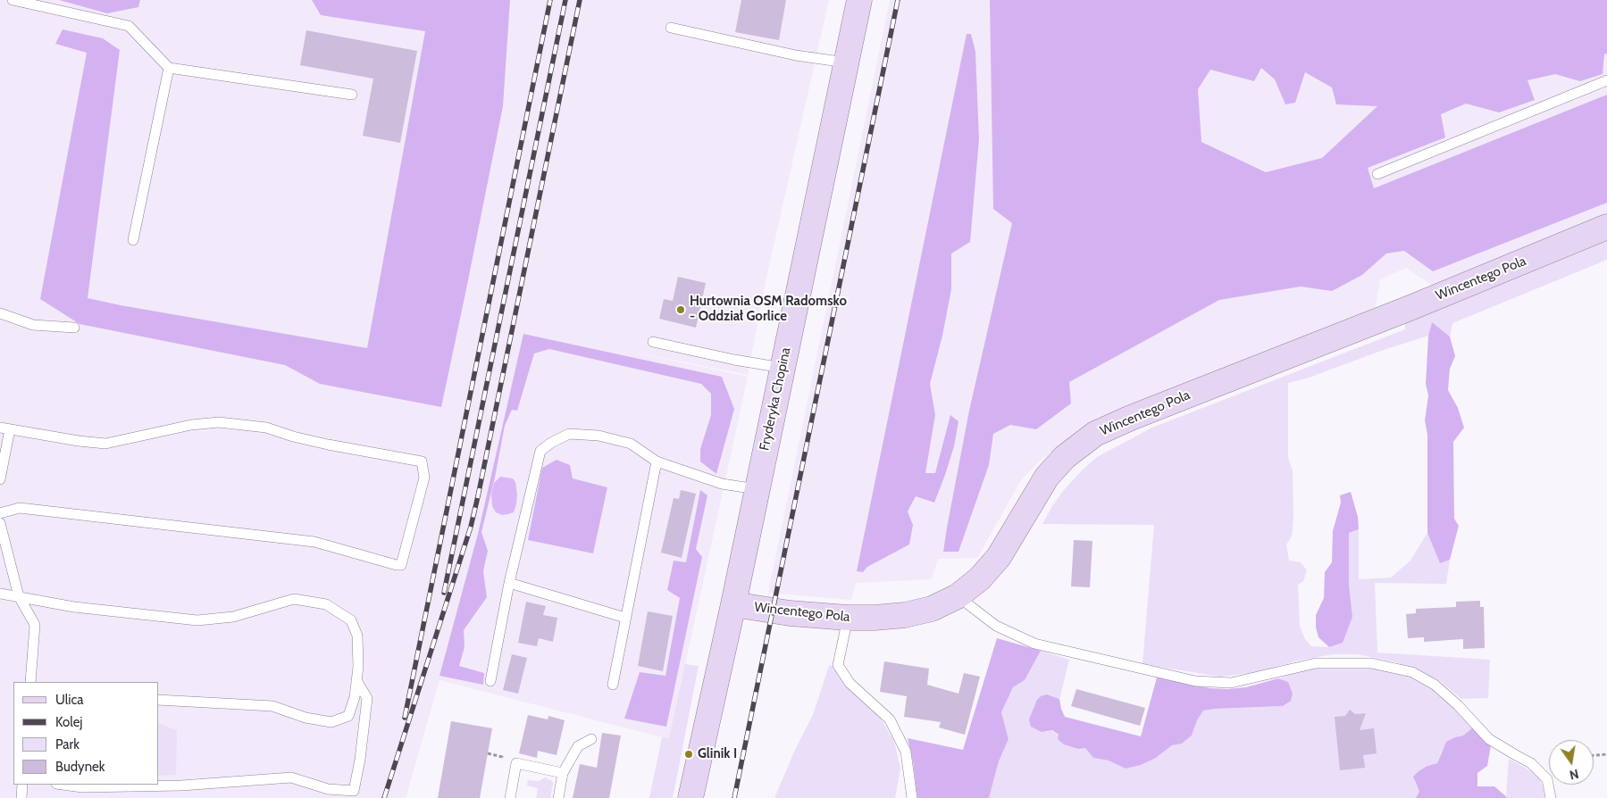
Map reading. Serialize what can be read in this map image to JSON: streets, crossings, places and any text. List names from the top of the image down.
{
  "streets": {
    "street": ["Wincentego Pola", "Fryderyka Chopina"]
  },
  "crossings": [
    ["Wincentego Pola", "Fryderyka Chopina"]
  ],
  "places": ["Hurtownia OSM Radomsko - Oddział Gorlice", "Glinik I"],
  "legend": [
    "Ulica",
    "Kolej",
    "Park",
    "Budynek"
  ],
  "north": "bottom"
}
